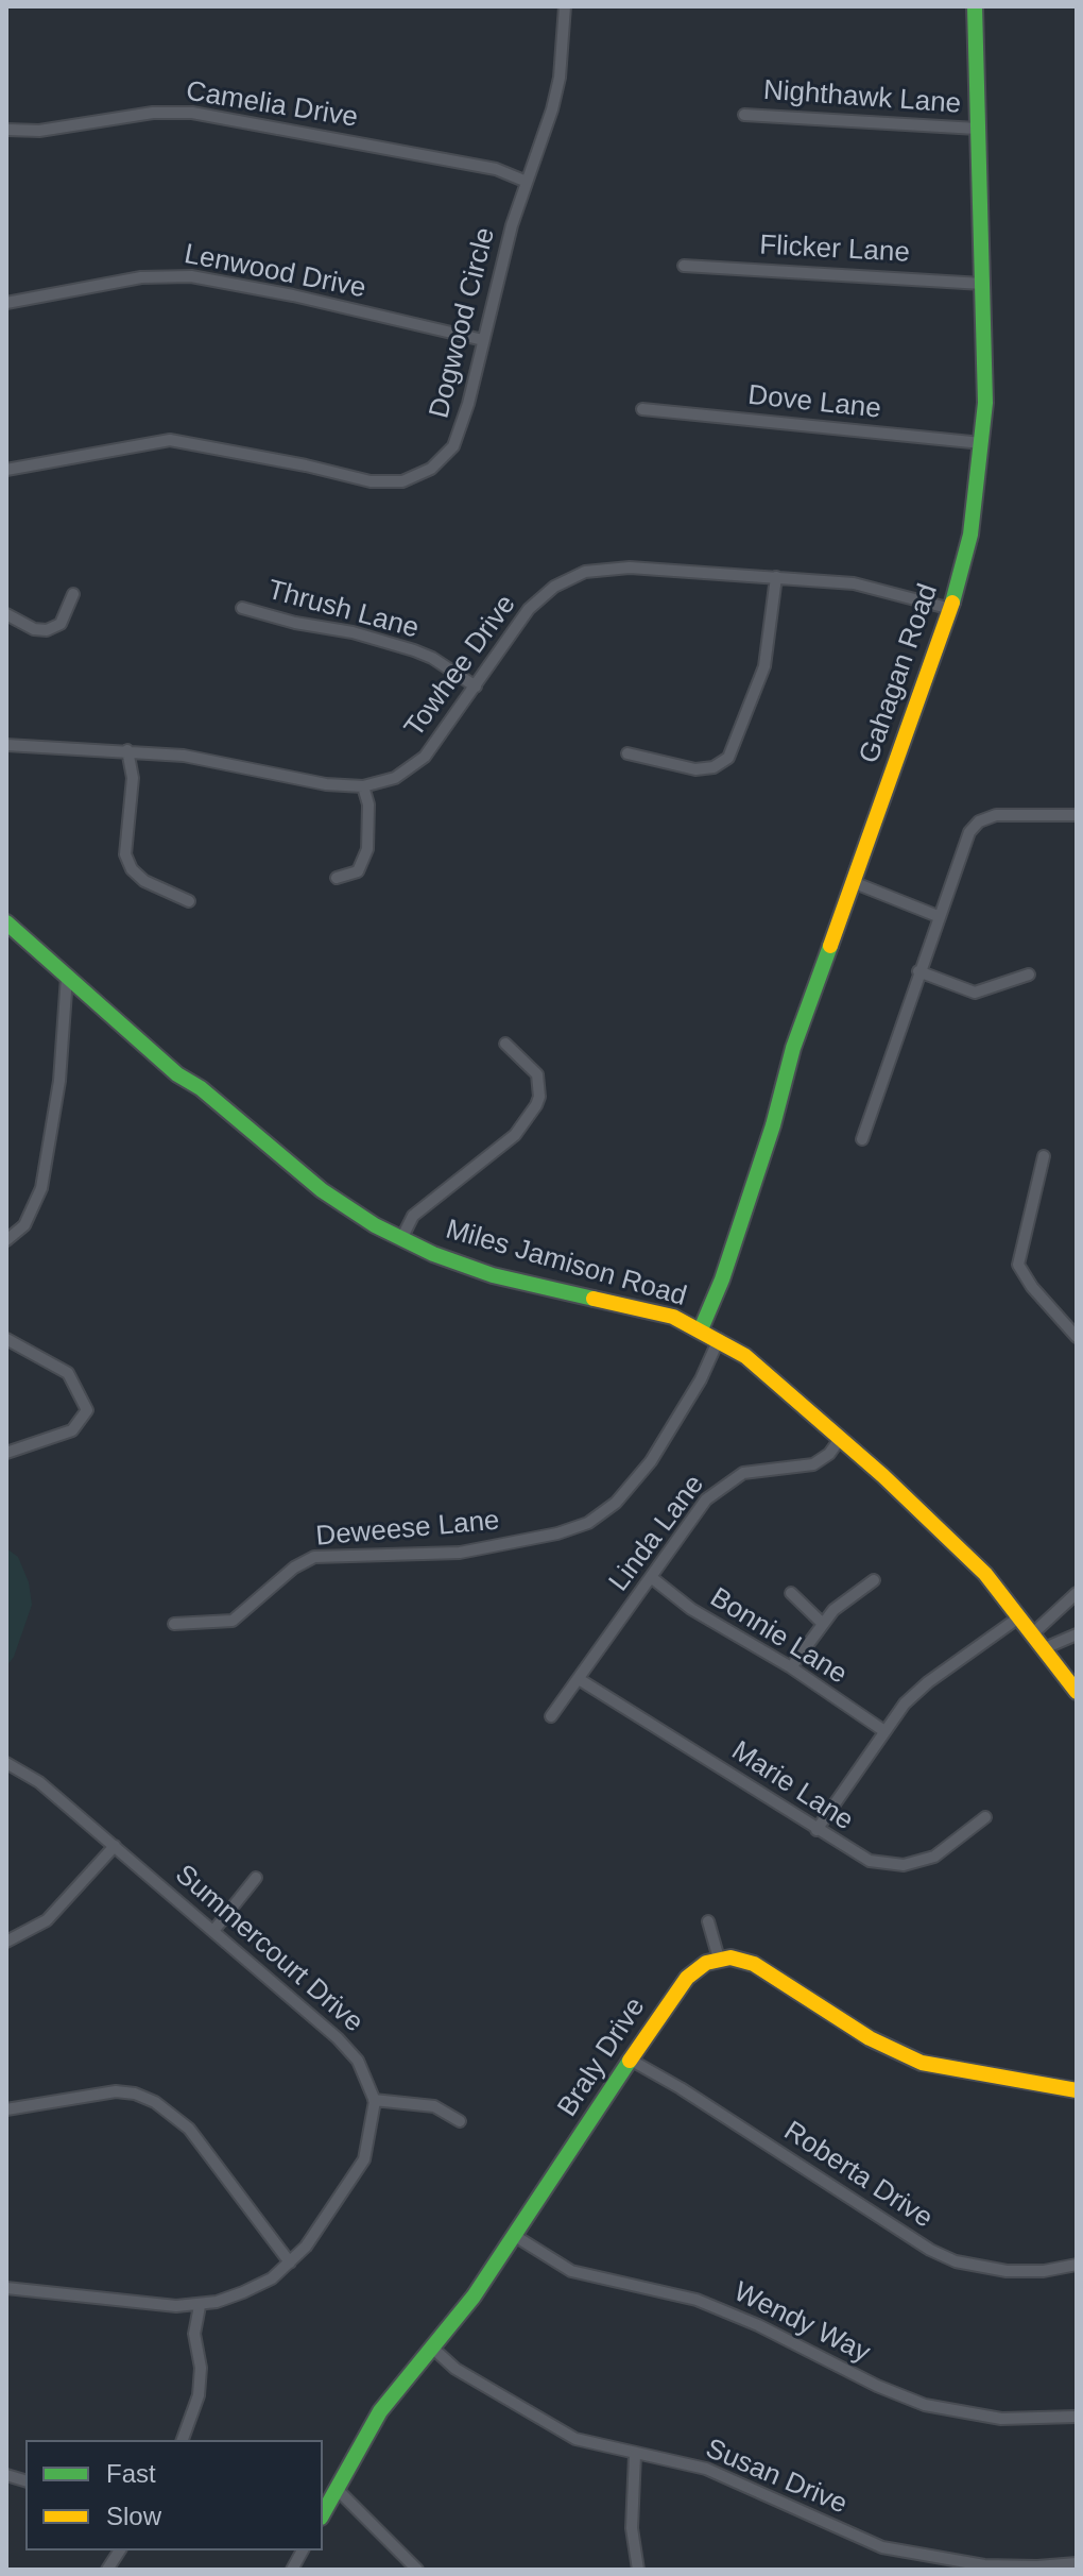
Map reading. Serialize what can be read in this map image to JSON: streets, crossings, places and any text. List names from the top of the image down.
{
  "streets": {
    "street": [
      "Nighthawk Lane",
      "Camelia Drive",
      "Flicker Lane",
      "Lenwood Drive",
      "Dogwood Circle",
      "Dove Lane",
      "Thrush Lane",
      "Towhee Drive",
      "Gahagan Road",
      "Miles Jamison Road",
      "Deweese Lane",
      "Linda Lane",
      "Bonnie Lane",
      "Marie Lane",
      "Summercourt Drive",
      "Braly Drive",
      "Roberta Drive",
      "Wendy Way",
      "Susan Drive"
    ]
  },
  "crossings": [
    ["Nighthawk Lane", "Gahagan Road"],
    ["Camelia Drive", "Dogwood Circle"],
    ["Flicker Lane", "Gahagan Road"],
    ["Lenwood Drive", "Dogwood Circle"],
    ["Dove Lane", "Gahagan Road"],
    ["Thrush Lane", "Towhee Drive"],
    ["Towhee Drive", "Gahagan Road"],
    ["Gahagan Road", "Miles Jamison Road"],
    ["Miles Jamison Road", "Deweese Lane"],
    ["Miles Jamison Road", "Linda Lane"],
    ["Linda Lane", "Bonnie Lane"],
    ["Linda Lane", "Marie Lane"],
    ["Braly Drive", "Roberta Drive"],
    ["Braly Drive", "Wendy Way"],
    ["Braly Drive", "Susan Drive"]
  ],
  "legend": ["Fast", "Slow"]
}
